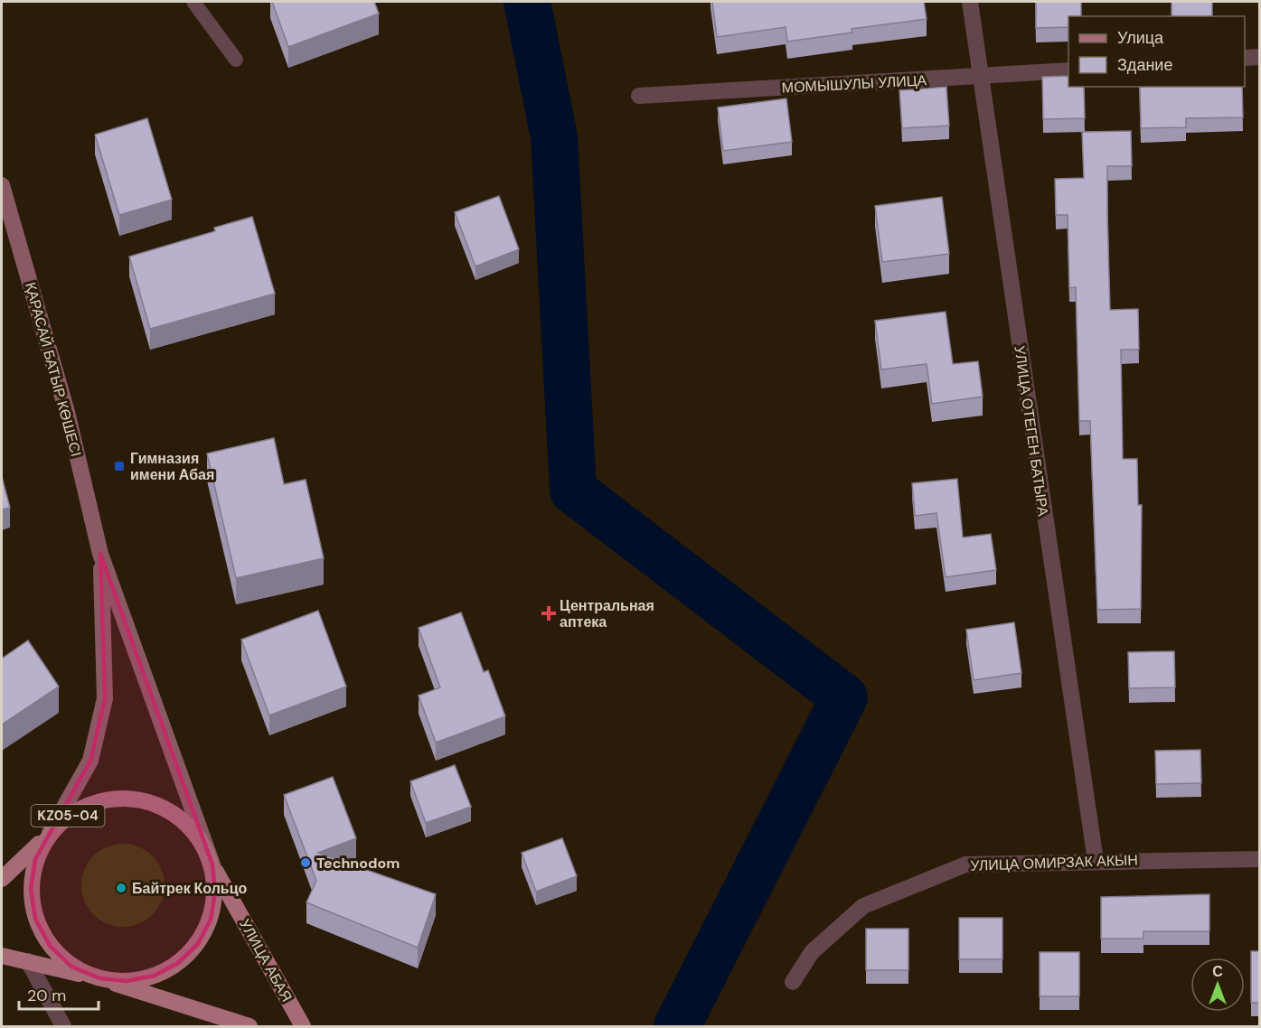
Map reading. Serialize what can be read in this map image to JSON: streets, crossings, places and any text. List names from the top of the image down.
{
  "streets": {
    "main road": ["ҚАРАСАЙ БАТЫР КӨШЕСІ", "KZ05-04", "УЛИЦА АБАЯ"],
    "street": ["МОМЫШУЛЫ УЛИЦА", "УЛИЦА ОТЕГЕН БАТЫРА", "УЛИЦА ОМИРЗАК АКЫН"]
  },
  "crossings": [
    ["МОМЫШУЛЫ УЛИЦА", "УЛИЦА ОТЕГЕН БАТЫРА"],
    ["УЛИЦА ОТЕГЕН БАТЫРА", "УЛИЦА ОМИРЗАК АКЫН"],
    ["KZ05-04", "УЛИЦА АБАЯ"]
  ],
  "places": {
    "transit": ["Гимназия имени Абая"],
    "health": ["Центральная аптека"],
    "other": ["Technodom", "Байтрек Кольцо"]
  },
  "legend": ["Улица", "Здание"],
  "scale_bar": "20 m",
  "north": "top"
}
